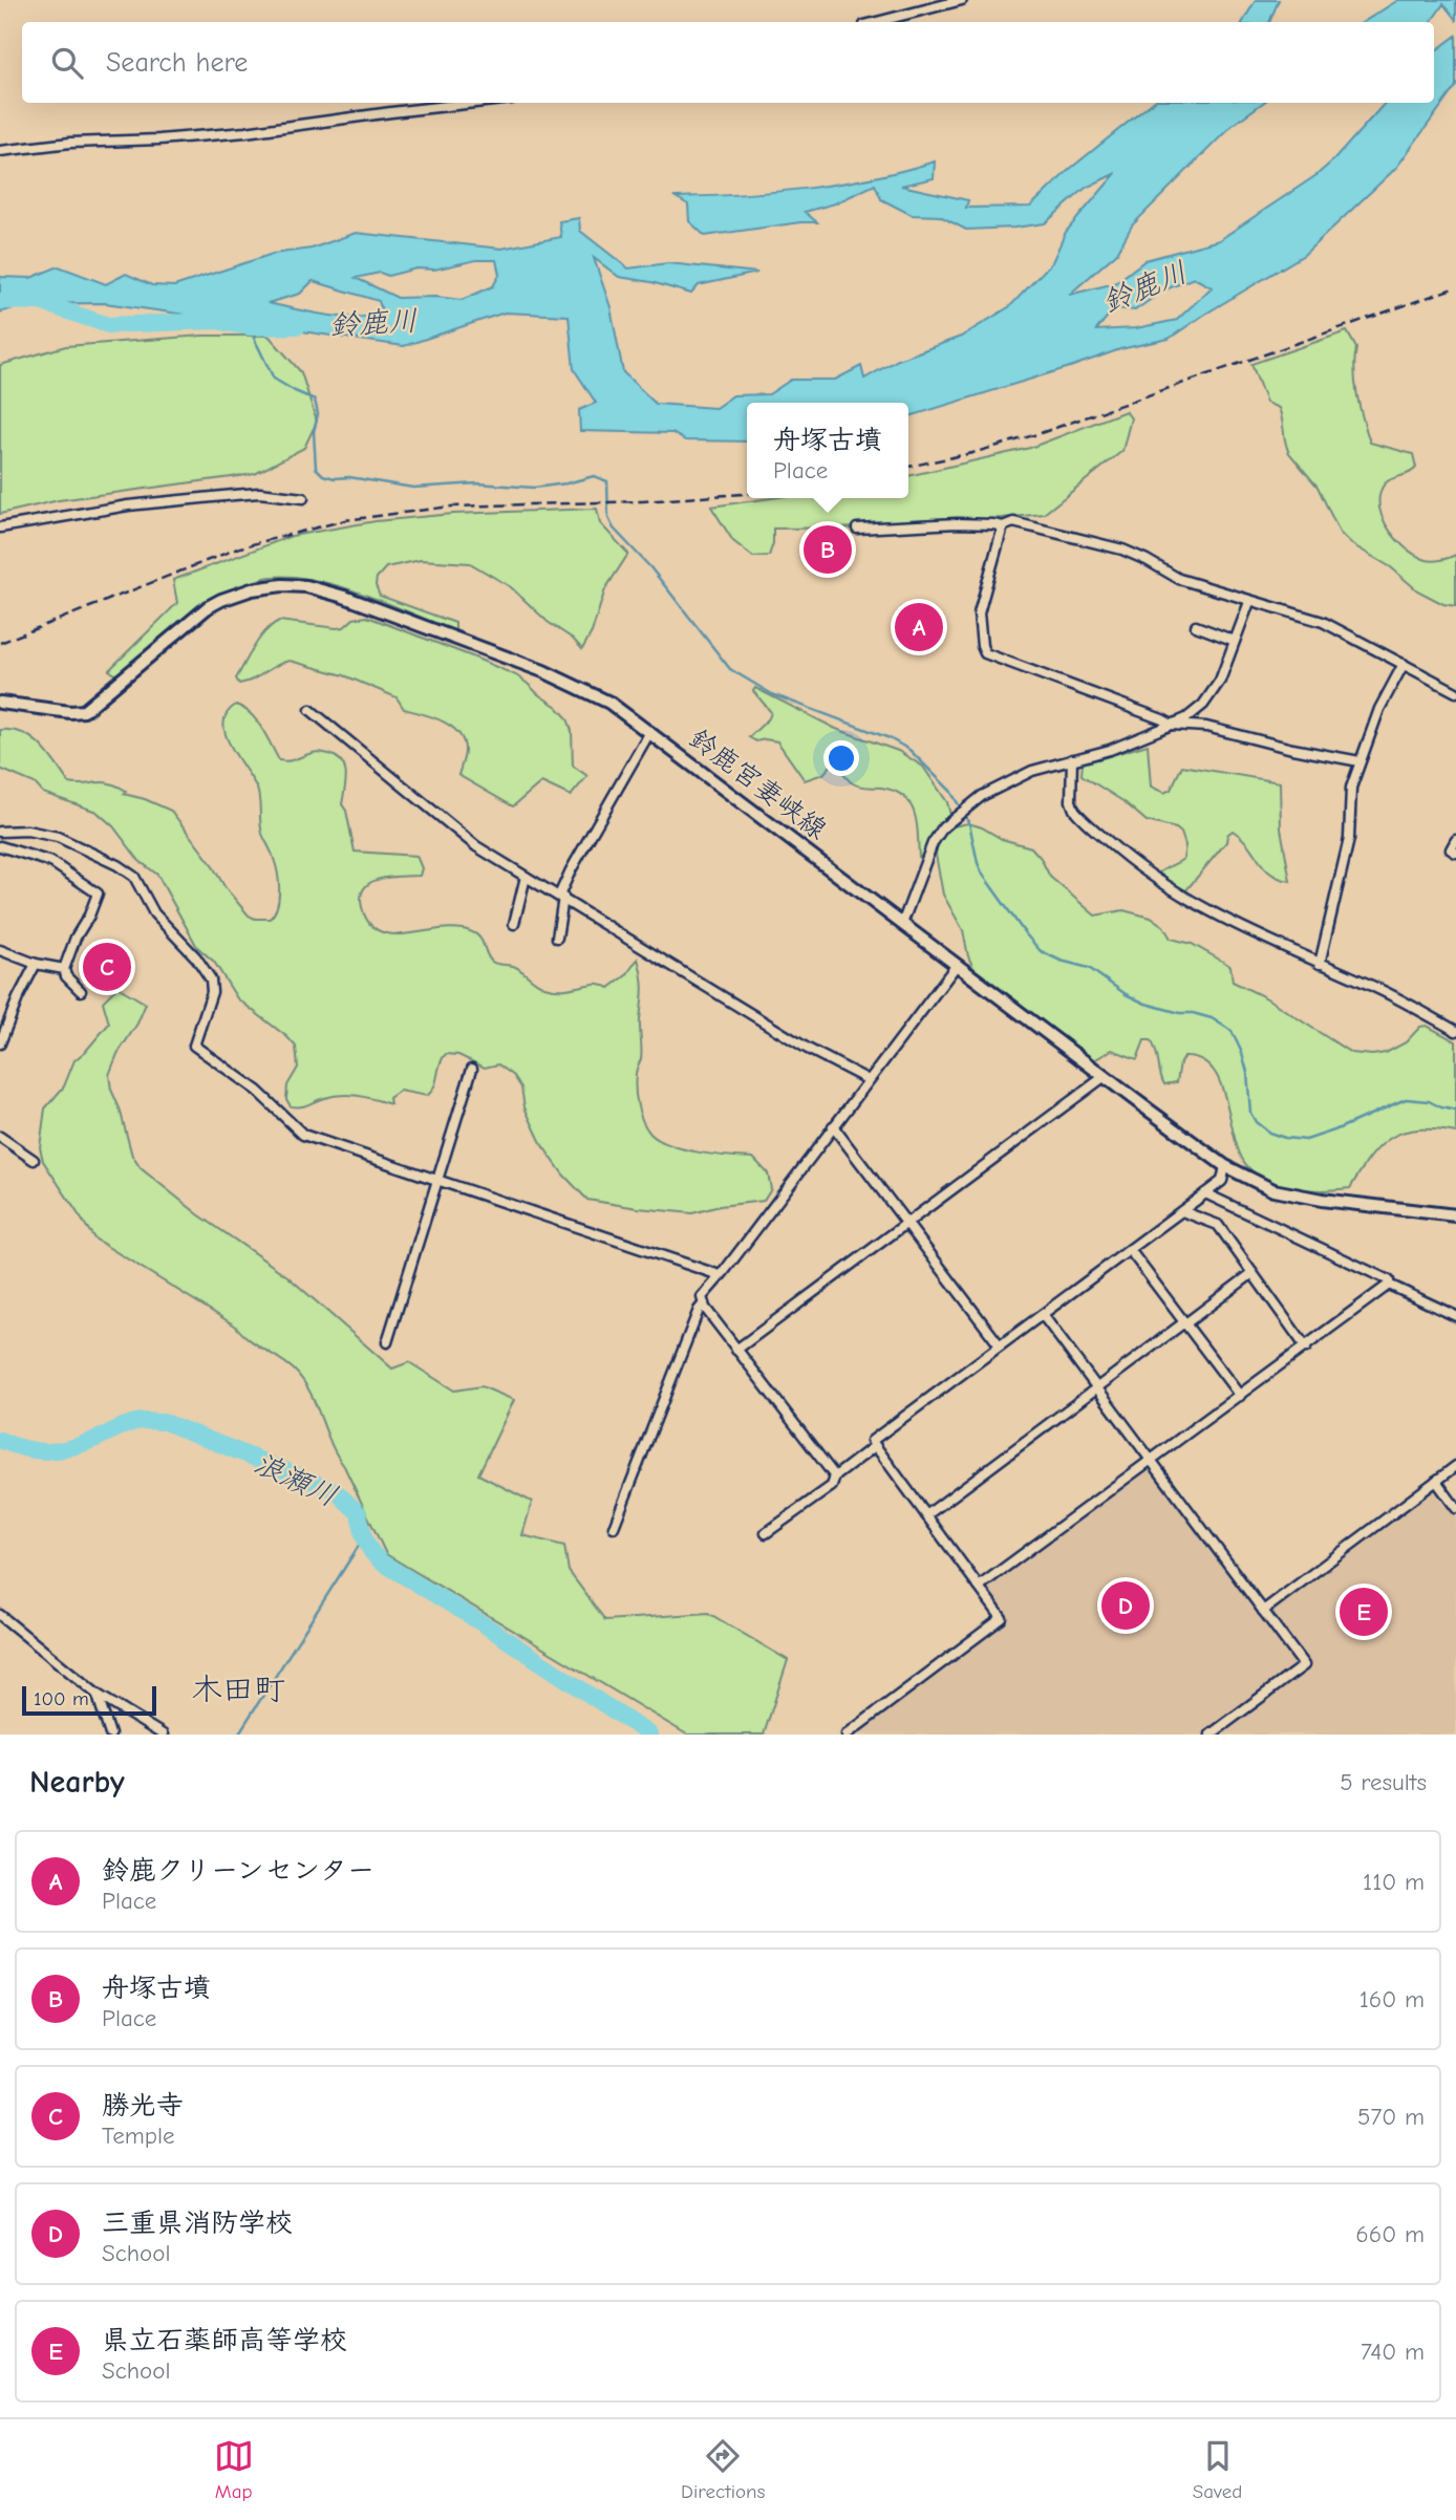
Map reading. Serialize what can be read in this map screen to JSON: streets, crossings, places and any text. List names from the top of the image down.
{
  "streets": {
    "main road": ["鈴鹿宮妻峡線"]
  },
  "districts": ["木田町"],
  "water": ["鈴鹿川", "浪瀬川"],
  "scale_bar": "100 m",
  "page": {
    "search": "Search here",
    "popup": ["舟塚古墳", "Place"],
    "pins": [
      "B",
      "A",
      "C",
      "D",
      "E"
    ],
    "scale": "100 m",
    "heading": ["Nearby", "5 results"],
    "list": [
      {
        "mark": "A",
        "name": "鈴鹿クリーンセンター",
        "note": "Place",
        "value": "110 m"
      },
      {
        "mark": "B",
        "name": "舟塚古墳",
        "note": "Place",
        "value": "160 m"
      },
      {
        "mark": "C",
        "name": "勝光寺",
        "note": "Temple",
        "value": "570 m"
      },
      {
        "mark": "D",
        "name": "三重県消防学校",
        "note": "School",
        "value": "660 m"
      },
      {
        "mark": "E",
        "name": "県立石薬師高等学校",
        "note": "School",
        "value": "740 m"
      }
    ],
    "nav": ["Map", "Directions", "Saved"]
  }
}
